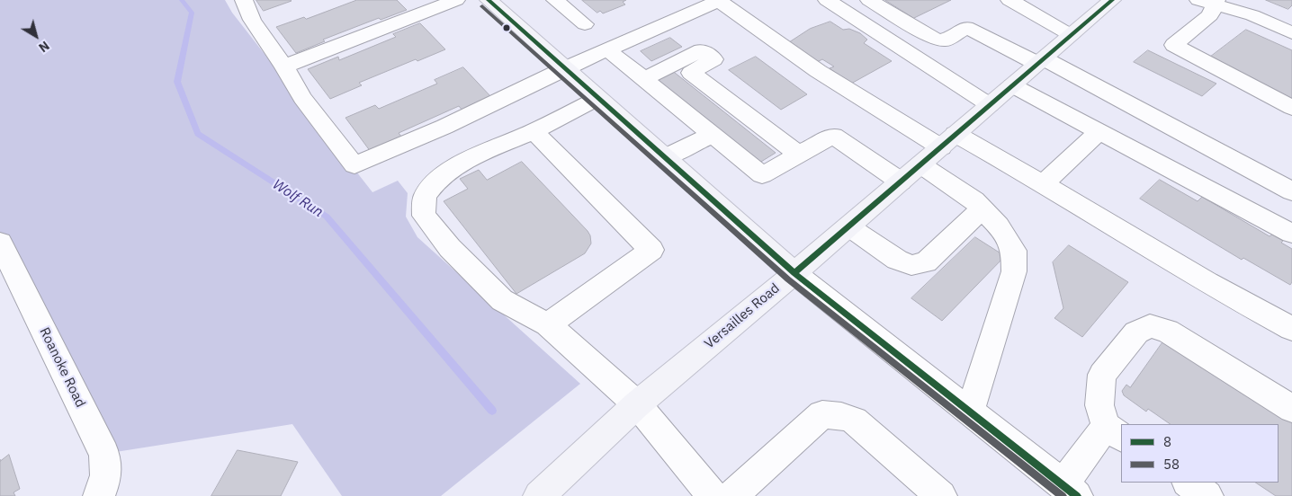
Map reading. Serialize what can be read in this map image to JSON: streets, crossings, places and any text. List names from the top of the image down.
{
  "streets": {
    "main road": ["Versailles Road"],
    "street": ["Roanoke Road"]
  },
  "water": ["Wolf Run"],
  "lines": ["transit line 8", "transit line 58"],
  "legend": ["8", "58"],
  "north": "bottom right"
}
